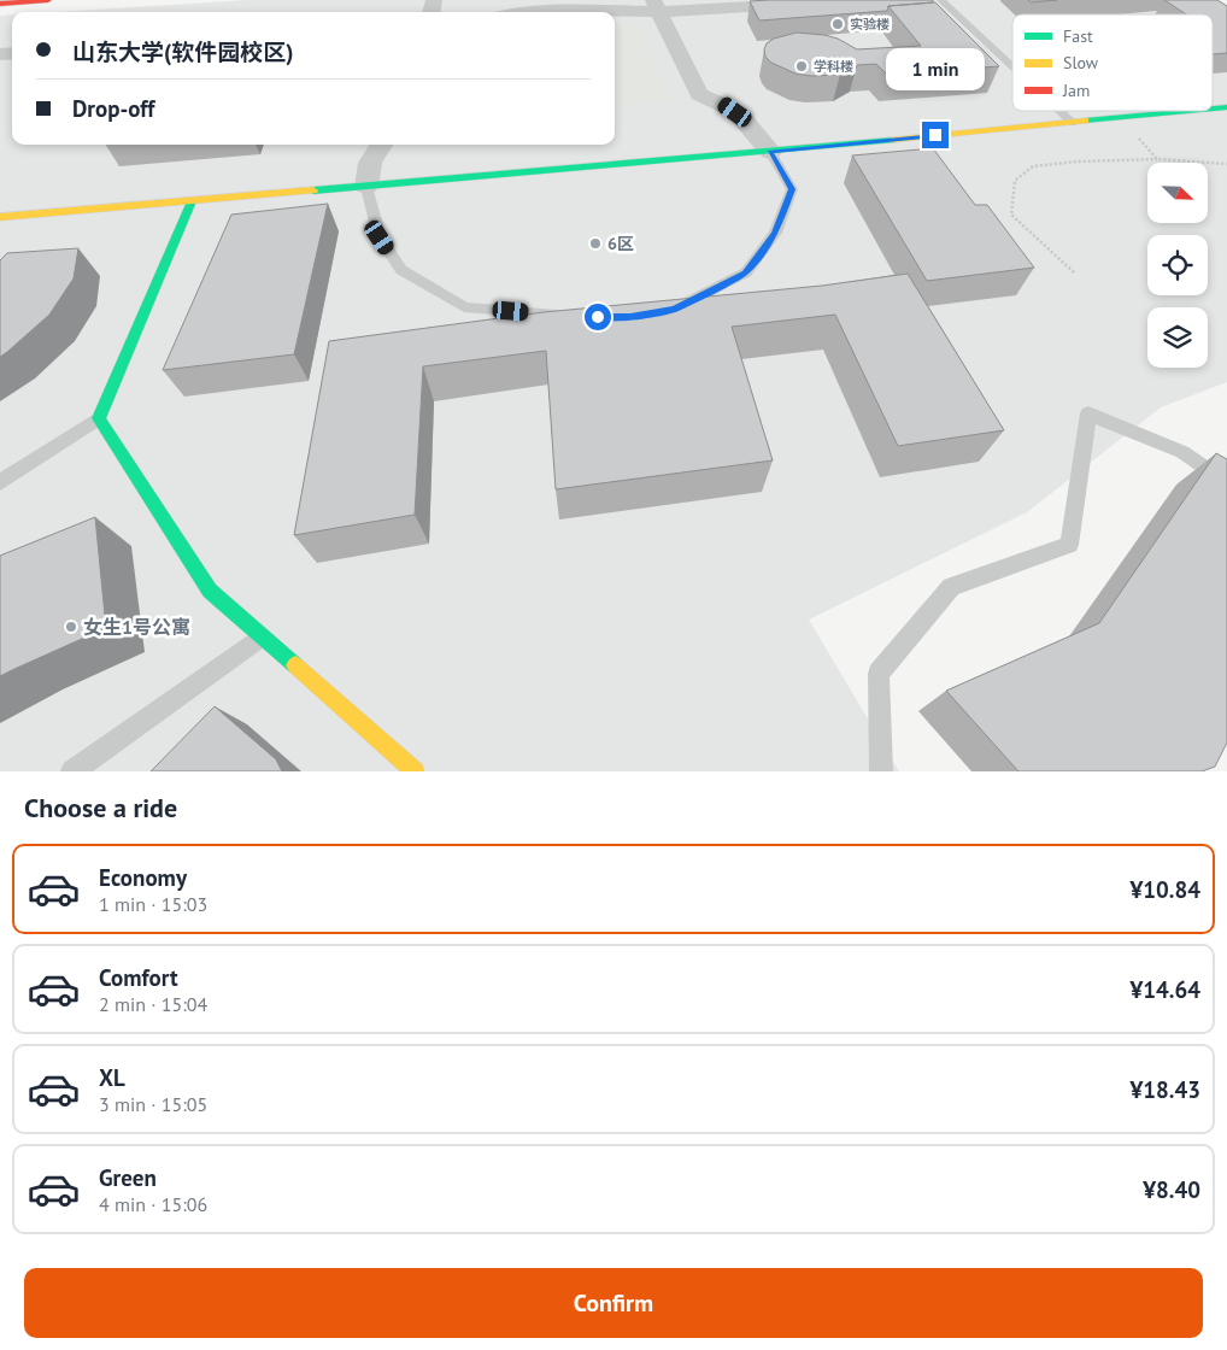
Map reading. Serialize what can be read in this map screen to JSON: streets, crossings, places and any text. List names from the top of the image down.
{
  "places": [
    "实验楼",
    "学科楼",
    "6区",
    "女生1号公寓"
  ],
  "legend": ["Fast", "Slow", "Jam"],
  "north": "bottom right",
  "page": {
    "banner": ["山东大学(软件园校区)", "Drop-off"],
    "bubble": "1 min",
    "heading": "Choose a ride",
    "list": [
      {
        "name": "Economy",
        "note": "1 min · 15:03",
        "value": "¥10.84"
      },
      {
        "name": "Comfort",
        "note": "2 min · 15:04",
        "value": "¥14.64"
      },
      {
        "name": "XL",
        "note": "3 min · 15:05",
        "value": "¥18.43"
      },
      {
        "name": "Green",
        "note": "4 min · 15:06",
        "value": "¥8.40"
      }
    ],
    "buttons": "Confirm"
  }
}
